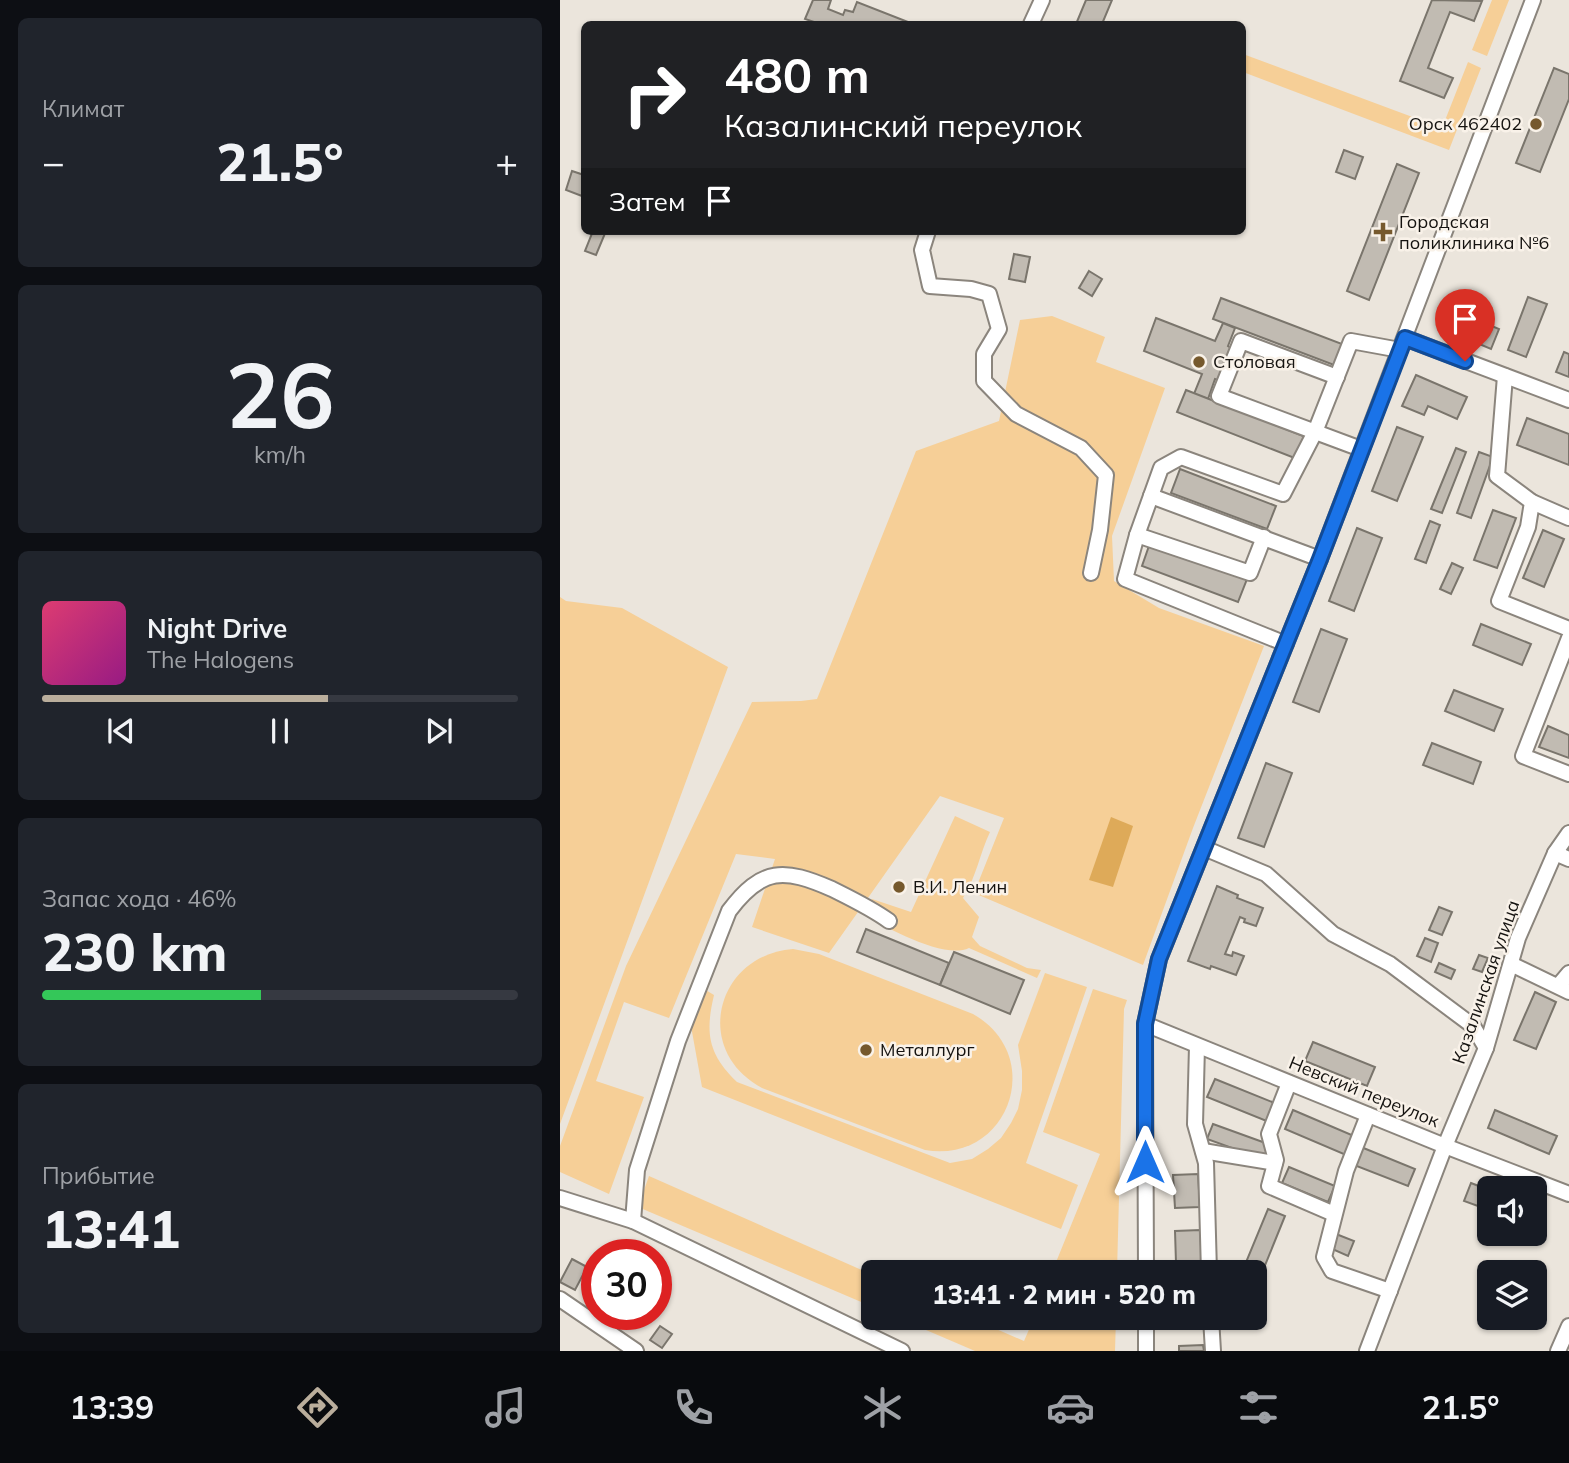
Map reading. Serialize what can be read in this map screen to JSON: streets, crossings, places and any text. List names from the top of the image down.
{
  "streets": {
    "street": ["Казалинская улица", "Невский переулок"]
  },
  "crossings": [
    ["Казалинская улица", "Невский переулок"]
  ],
  "places": {
    "other": [
      "Орск 462402",
      "Столовая",
      "В.И. Ленин",
      "Металлург"
    ],
    "health": ["Городская поликлиника №6"]
  },
  "page": {
    "tile": [
      "Климат",
      ["26", "km/h"],
      ["Запас хода · 46%", "230 km"],
      ["Прибытие", "13:41"]
    ],
    "turn": ["480 m", "Казалинский переулок"],
    "heat": ["−", "21.5°", "+"],
    "then": "Затем",
    "song": ["Night Drive", "The Halogens"],
    "limit": "30",
    "trip": "13:41 · 2 мин · 520 m",
    "tabs": ["13:39", "21.5°"]
  }
}
